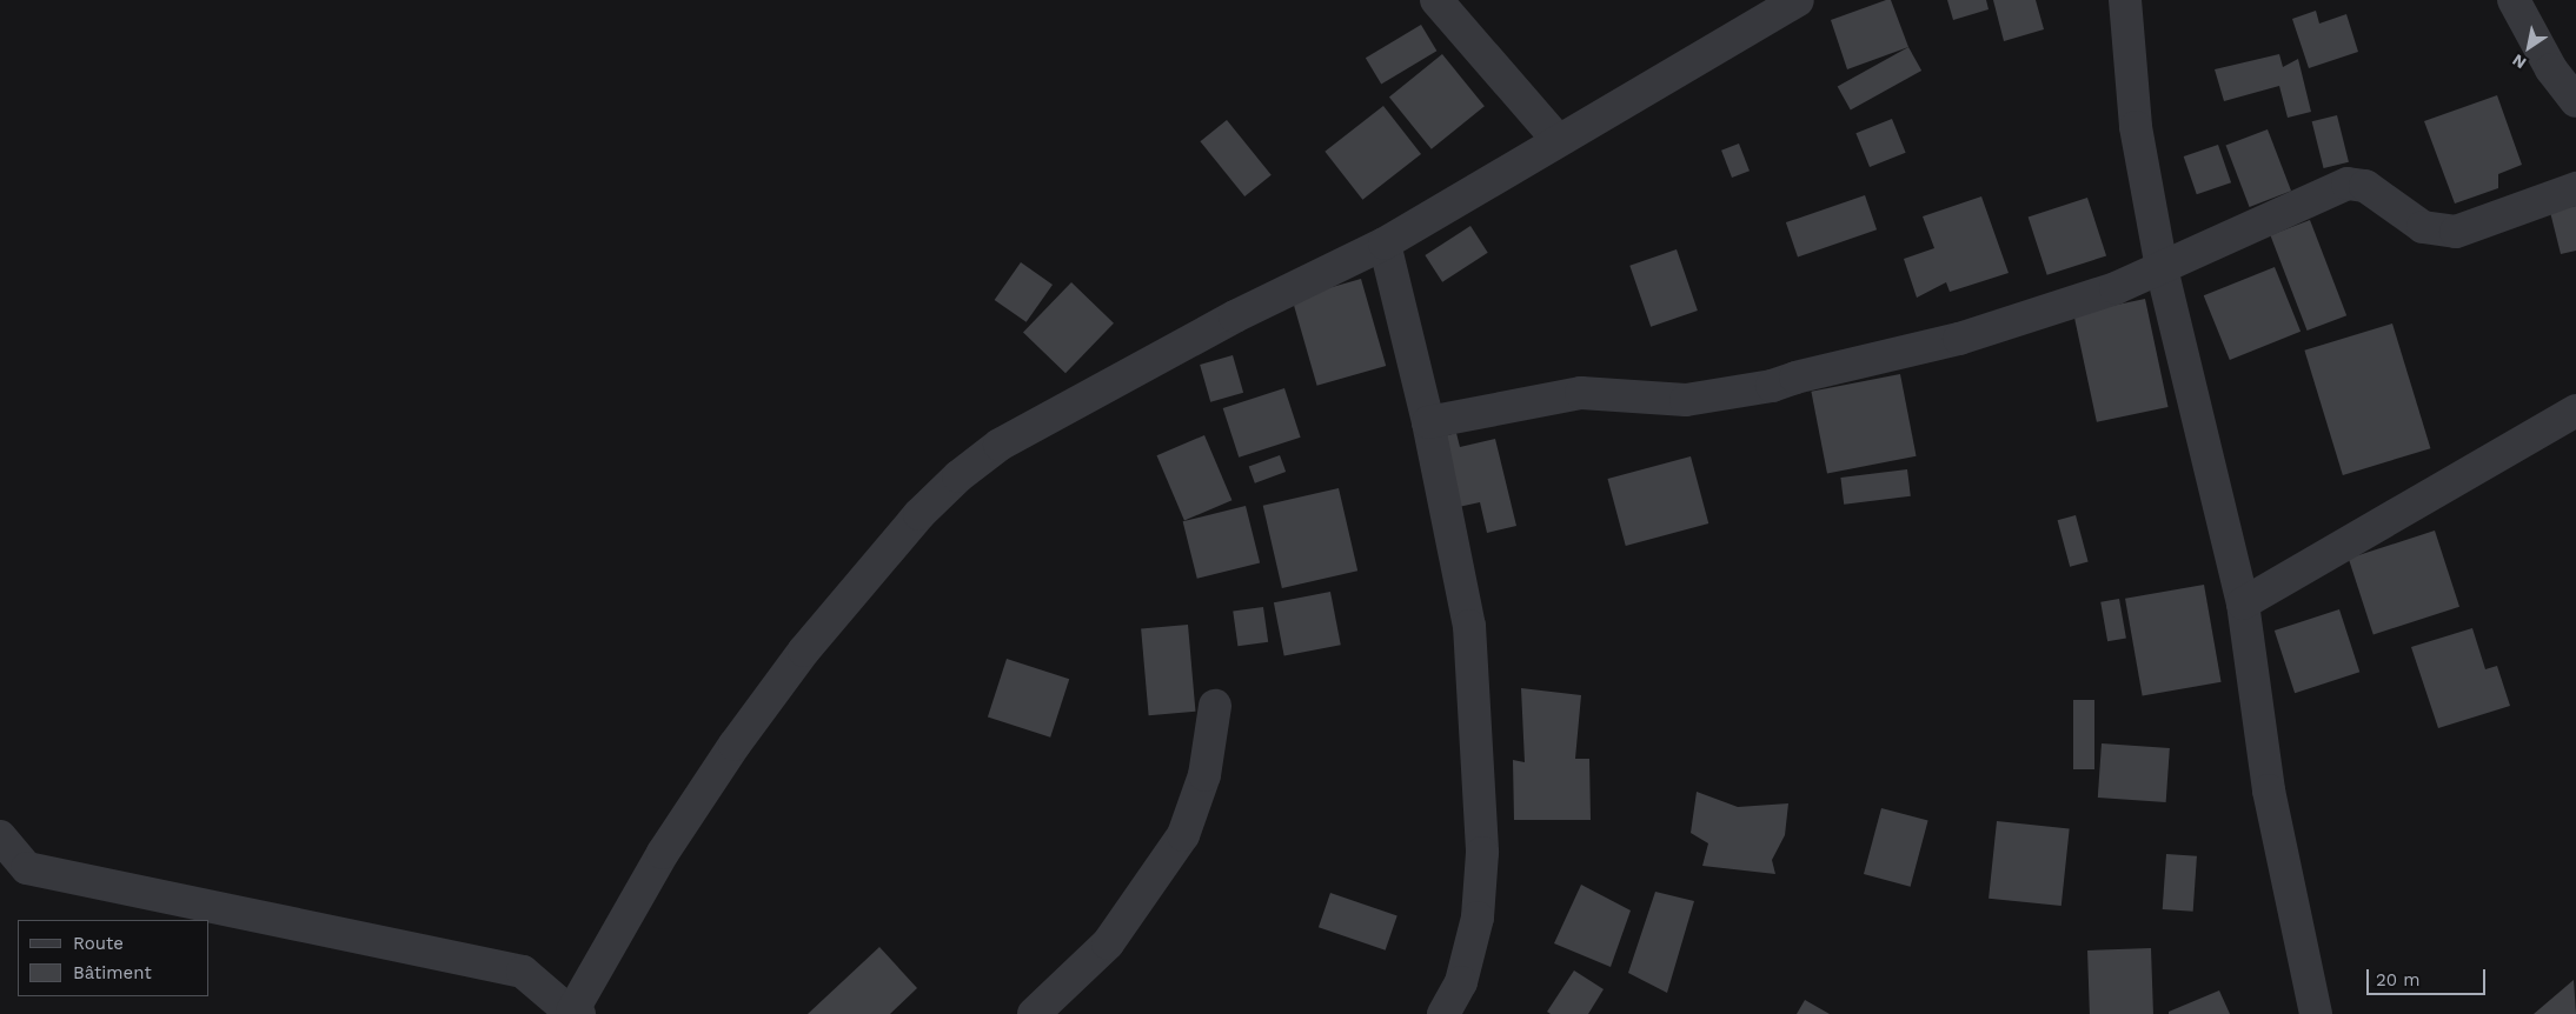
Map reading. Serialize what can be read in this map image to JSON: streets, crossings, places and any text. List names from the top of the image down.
{
  "legend": ["Route", "Bâtiment"],
  "scale_bar": "20 m",
  "north": "bottom left"
}
